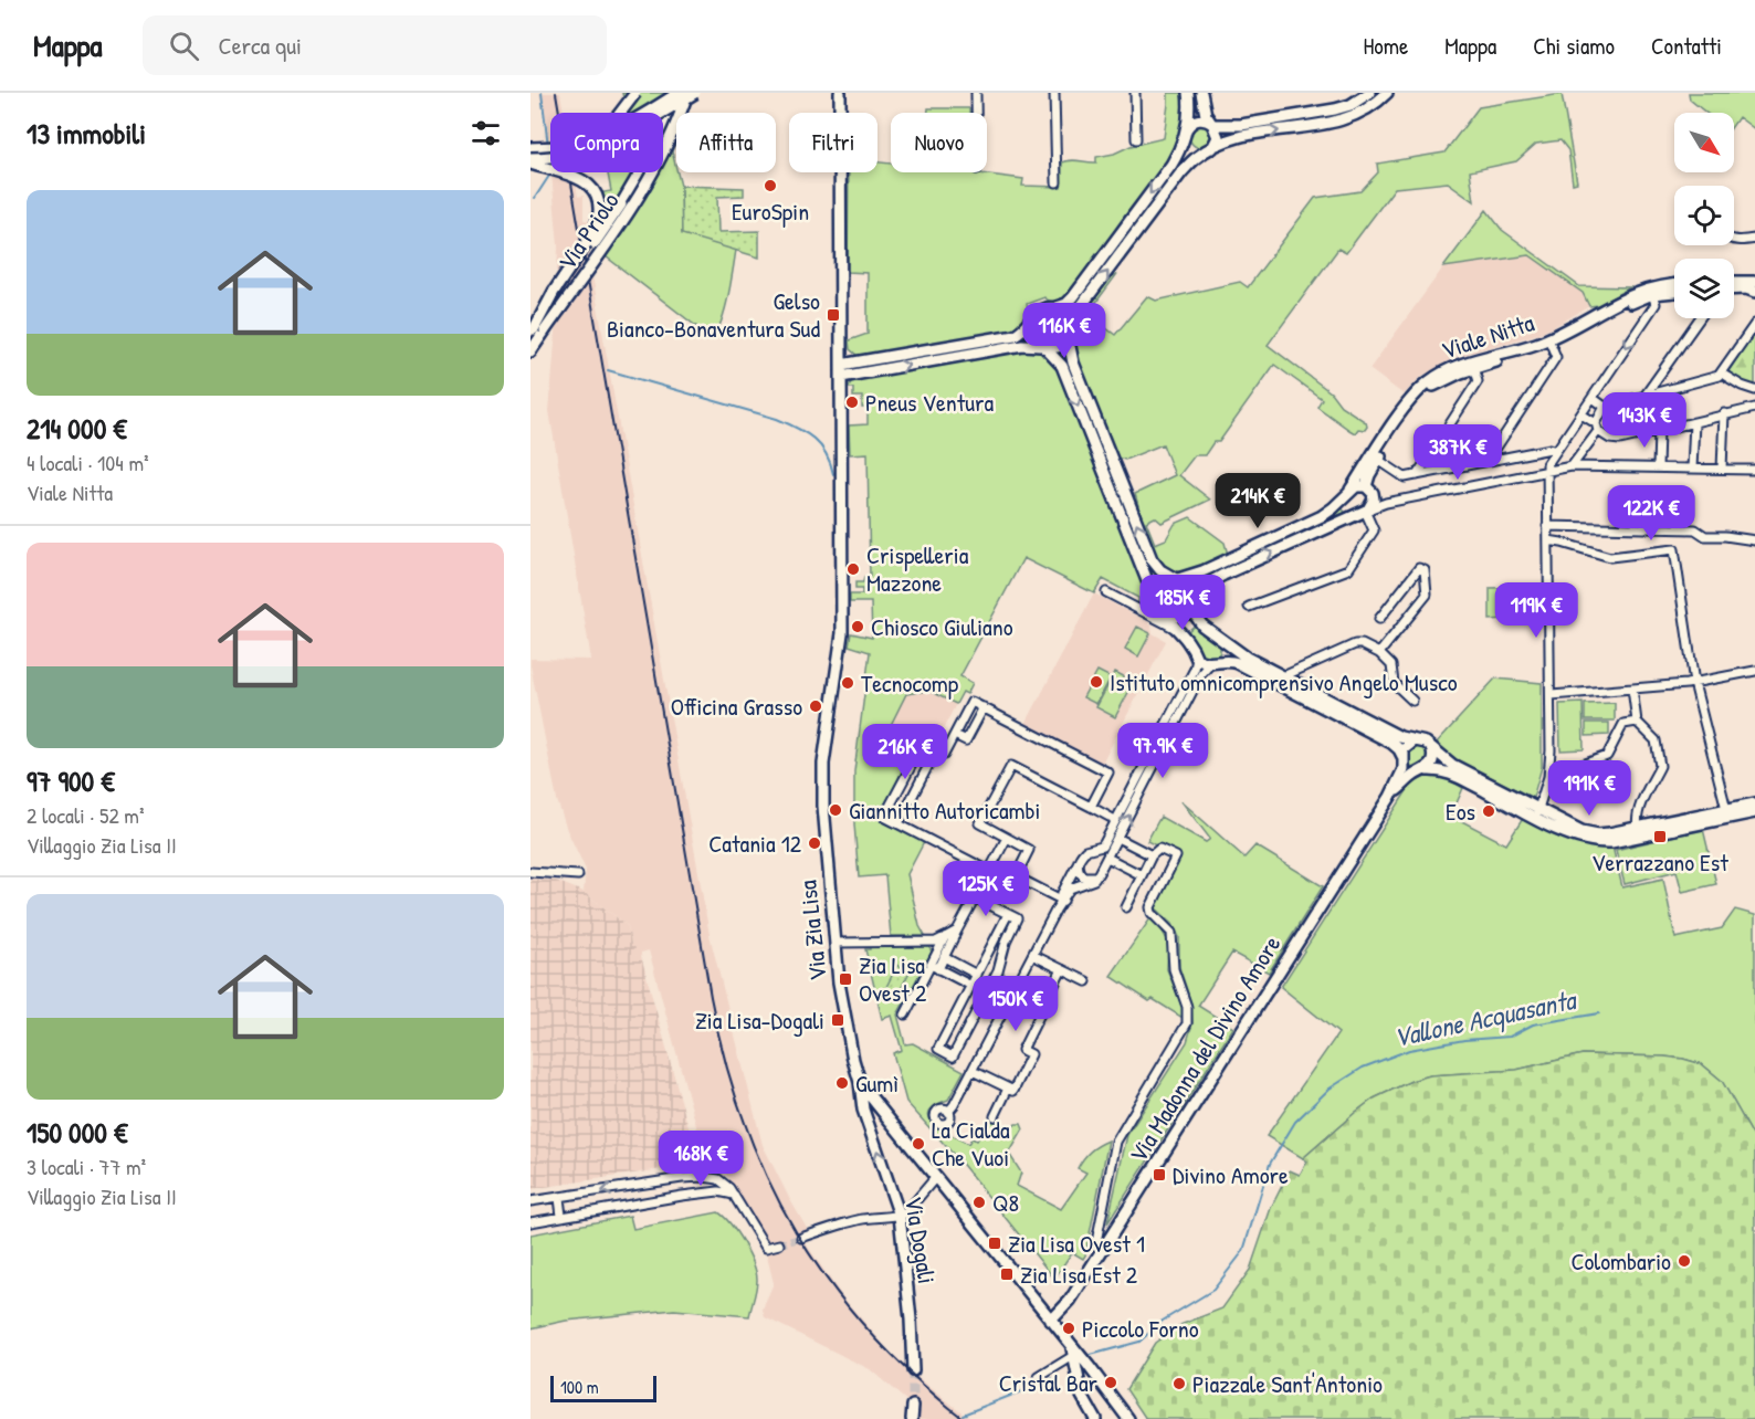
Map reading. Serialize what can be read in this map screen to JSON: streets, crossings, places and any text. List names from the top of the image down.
{
  "streets": {
    "main road": [
      "Via Priolo",
      "Viale Nitta",
      "Via Zia Lisa",
      "Via Madonna del Divino Amore",
      "Via Dogali"
    ]
  },
  "crossings": [
    ["Via Zia Lisa", "Via Madonna del Divino Amore"],
    ["Via Zia Lisa", "Via Dogali"]
  ],
  "one_way": ["Via Dogali"],
  "water": ["Vallone Acquasanta"],
  "places": {
    "other": [
      "EuroSpin",
      "Pneus Ventura",
      "Crispelleria Mazzone",
      "Chiosco Giuliano",
      "Istituto omnicomprensivo Angelo Musco",
      "Tecnocomp",
      "Officina Grasso",
      "Giannitto Autoricambi",
      "Eos",
      "Catania 12",
      "Gumì",
      "La Cialda Che Vuoi",
      "Q8",
      "Colombario",
      "Piccolo Forno",
      "Cristal Bar",
      "Piazzale Sant'Antonio"
    ],
    "transit": [
      "Gelso Bianco-Bonaventura Sud",
      "Verrazzano Est",
      "Zia Lisa Ovest 2",
      "Zia Lisa-Dogali",
      "Divino Amore",
      "Zia Lisa Ovest 1",
      "Zia Lisa Est 2"
    ]
  },
  "scale_bar": "100 m",
  "north": "bottom right",
  "page": {
    "header": "Mappa",
    "search": "Cerca qui",
    "nav": [
      "Home",
      "Mappa",
      "Chi siamo",
      "Contatti"
    ],
    "heading": "13 immobili",
    "chip": [
      "Compra",
      "Affitta",
      "Filtri",
      "Nuovo"
    ],
    "list": [
      {
        "name": "214 000 €",
        "note": "4 locali · 104 m² · Viale Nitta"
      },
      {
        "name": "97 900 €",
        "note": "2 locali · 52 m² · Villaggio Zia Lisa II"
      },
      {
        "name": "150 000 €",
        "note": "3 locali · 77 m² · Villaggio Zia Lisa II"
      }
    ],
    "price": [
      "116K €",
      "143K €",
      "387K €",
      "214K €",
      "122K €",
      "185K €",
      "119K €",
      "97.9K €",
      "216K €",
      "191K €",
      "125K €",
      "150K €",
      "168K €"
    ],
    "scale": "100 m"
  }
}
